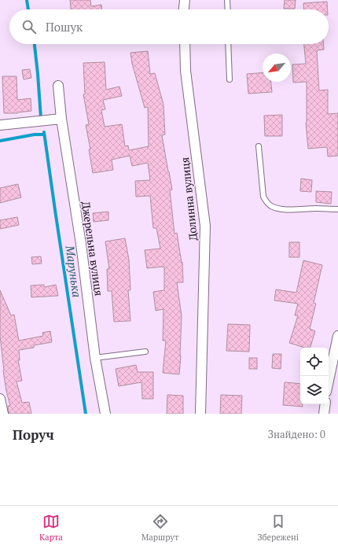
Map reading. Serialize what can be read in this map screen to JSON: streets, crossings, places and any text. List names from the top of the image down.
{
  "streets": {
    "street": ["Долинна вулиця", "Джерельна вулиця"]
  },
  "water": ["Марунька"],
  "north": "bottom left",
  "page": {
    "search": "Пошук",
    "heading": ["Поруч", "Знайдено: 0"],
    "nav": ["Карта", "Маршрут", "Збережені"]
  }
}
